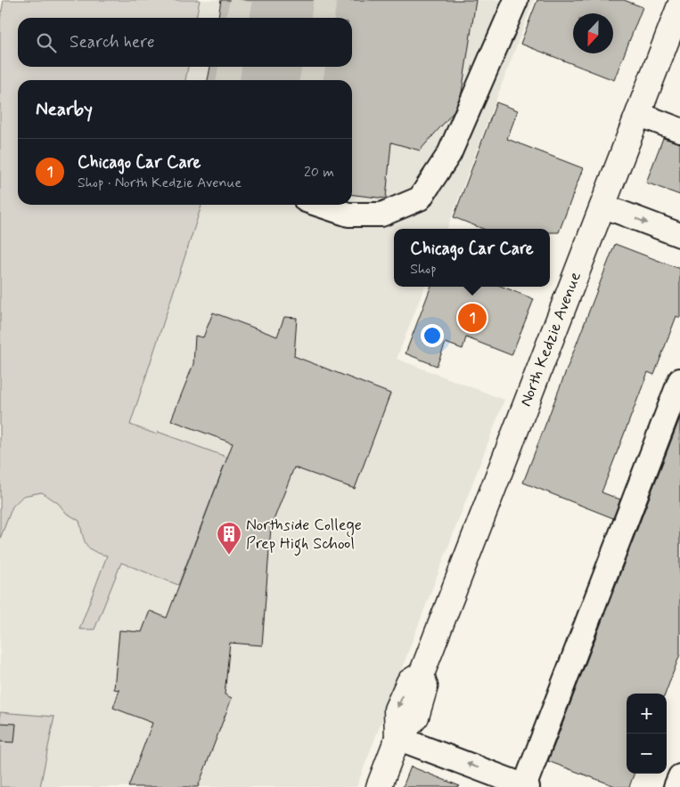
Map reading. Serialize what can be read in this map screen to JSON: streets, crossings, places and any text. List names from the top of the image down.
{
  "streets": {
    "main road": ["North Kedzie Avenue"]
  },
  "places": {
    "building": ["Northside College Prep High School"]
  },
  "north": "bottom",
  "page": {
    "search": "Search here",
    "heading": "Nearby",
    "list": [
      {
        "mark": "1",
        "name": "Chicago Car Care",
        "note": "Shop · North Kedzie Avenue",
        "value": "20 m"
      }
    ],
    "popup": ["Chicago Car Care", "Shop"],
    "pins": "1",
    "map_buttons": ["+", "−"]
  }
}
